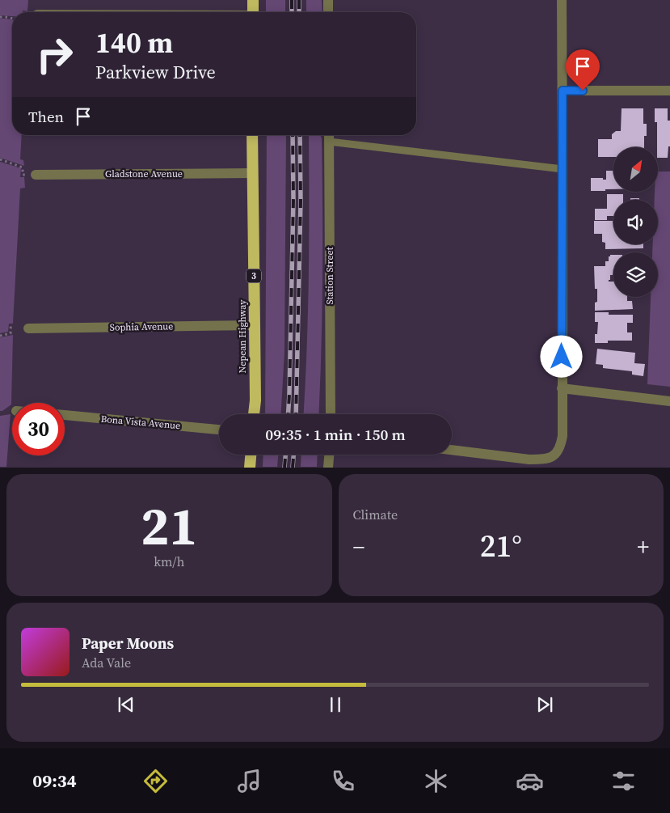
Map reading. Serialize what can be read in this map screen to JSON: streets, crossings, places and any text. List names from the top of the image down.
{
  "streets": {
    "highway": ["3", "Nepean Highway"],
    "street": [
      "Gladstone Avenue",
      "Station Street",
      "Sophia Avenue",
      "Bona Vista Avenue"
    ]
  },
  "crossings": [
    ["Gladstone Avenue", "Nepean Highway"],
    ["Sophia Avenue", "Nepean Highway"]
  ],
  "north": "top right",
  "page": {
    "turn": ["140 m", "Parkview Drive"],
    "then": "Then",
    "limit": "30",
    "trip": "09:35 · 1 min · 150 m",
    "tile": [
      ["21", "km/h"],
      "Climate"
    ],
    "heat": ["−", "21°", "+"],
    "song": ["Paper Moons", "Ada Vale"],
    "tabs": "09:34"
  }
}
